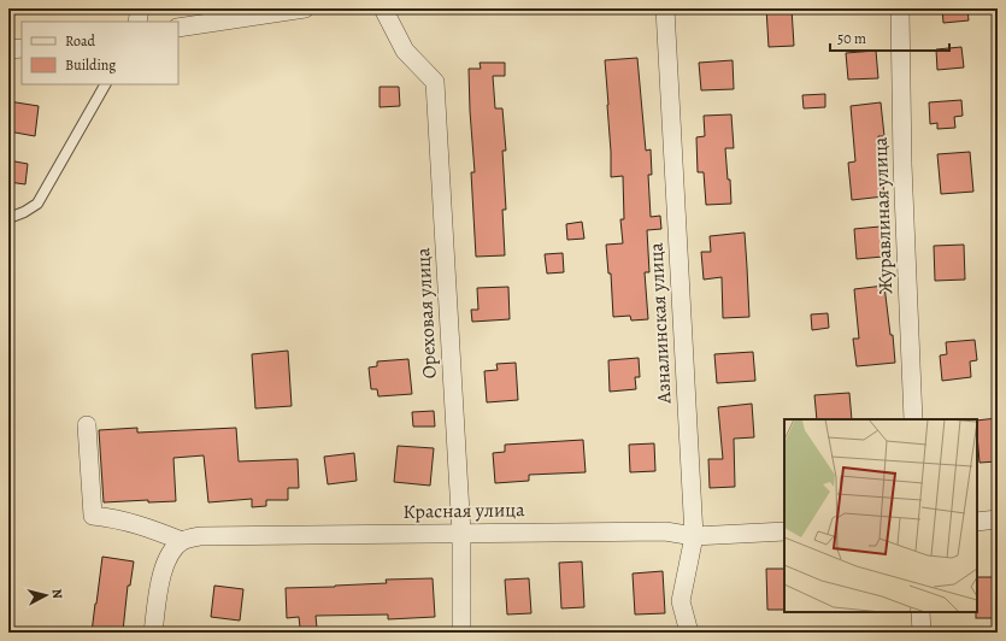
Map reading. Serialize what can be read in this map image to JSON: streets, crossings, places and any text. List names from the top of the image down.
{
  "streets": {
    "street": [
      "Журавлиная улица",
      "Ореховая улица",
      "Азналинская улица",
      "Красная улица"
    ]
  },
  "crossings": [
    ["Ореховая улица", "Красная улица"],
    ["Азналинская улица", "Красная улица"]
  ],
  "legend": ["Road", "Building"],
  "scale_bar": "50 m",
  "north": "right"
}
